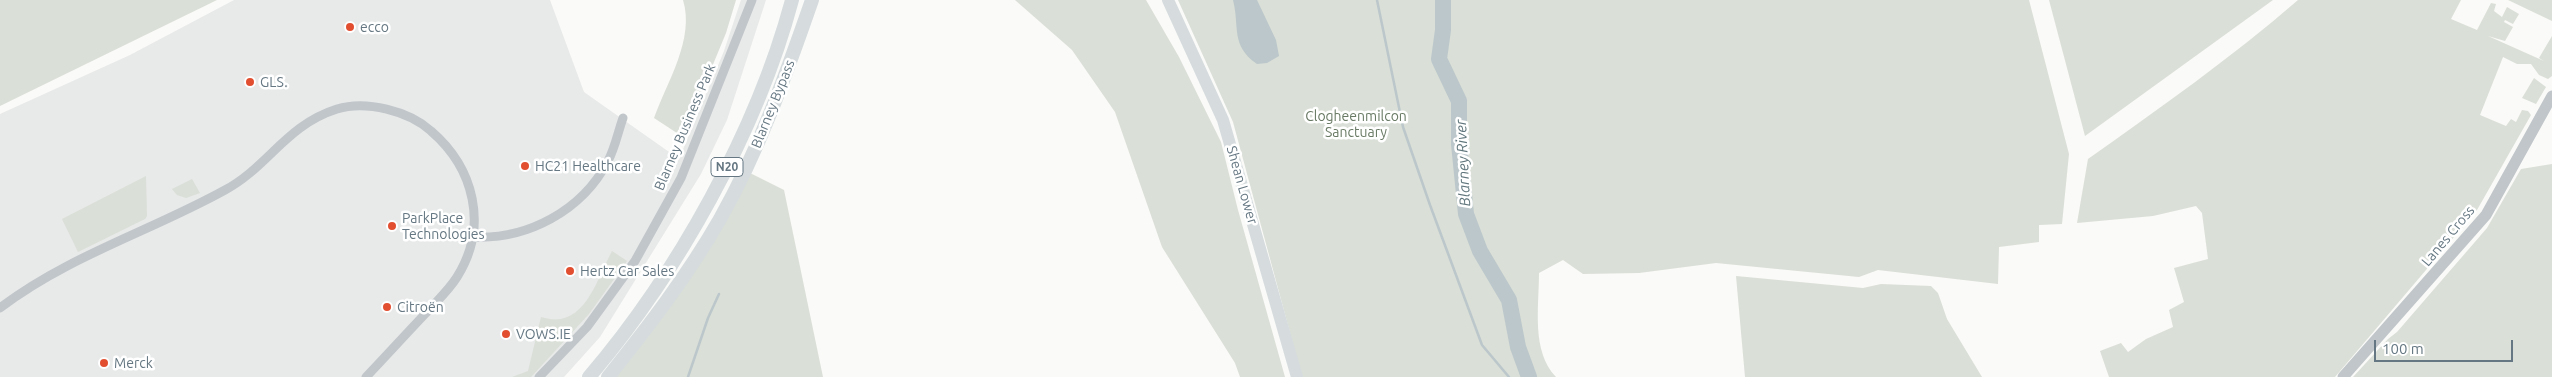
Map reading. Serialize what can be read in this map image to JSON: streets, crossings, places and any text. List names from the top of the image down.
{
  "streets": {
    "highway": ["Blarney Bypass", "N20"],
    "main road": ["Shean Lower"],
    "street": ["Blarney Business Park", "Lanes Cross"]
  },
  "water": ["Blarney River"],
  "parks": ["Clogheenmilcon Sanctuary"],
  "places": [
    "ecco",
    "GLS.",
    "HC21 Healthcare",
    "ParkPlace Technologies",
    "Hertz Car Sales",
    "Citroën",
    "VOWS.IE",
    "Merck"
  ],
  "scale_bar": "100 m"
}
